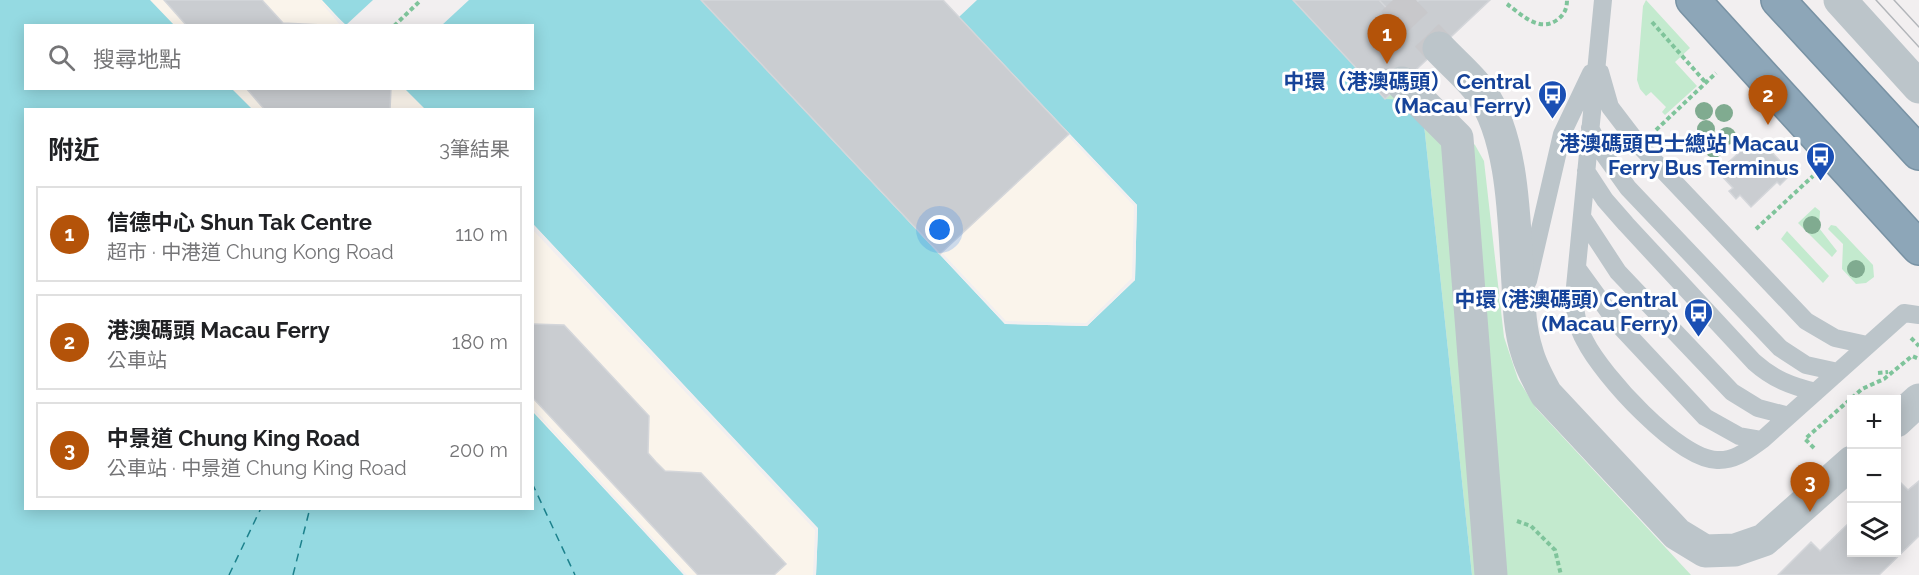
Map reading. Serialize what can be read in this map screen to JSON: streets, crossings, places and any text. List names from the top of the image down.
{
  "places": {
    "bus stop": ["中環（港澳碼頭） Central (Macau Ferry)", "港澳碼頭巴士總站 Macau Ferry Bus Terminus", "中環 (港澳碼頭) Central (Macau Ferry)"]
  },
  "page": {
    "pins": ["1", "2", "3"],
    "search": "搜尋地點",
    "heading": ["附近", "3筆結果"],
    "list": [
      {
        "mark": "1",
        "name": "信德中心 Shun Tak Centre",
        "note": "超市 · 中港道 Chung Kong Road",
        "value": "110 m"
      },
      {
        "mark": "2",
        "name": "港澳碼頭 Macau Ferry",
        "note": "公車站",
        "value": "180 m"
      },
      {
        "mark": "3",
        "name": "中景道 Chung King Road",
        "note": "公車站 · 中景道 Chung King Road",
        "value": "200 m"
      }
    ],
    "map_buttons": ["+", "−"]
  }
}
